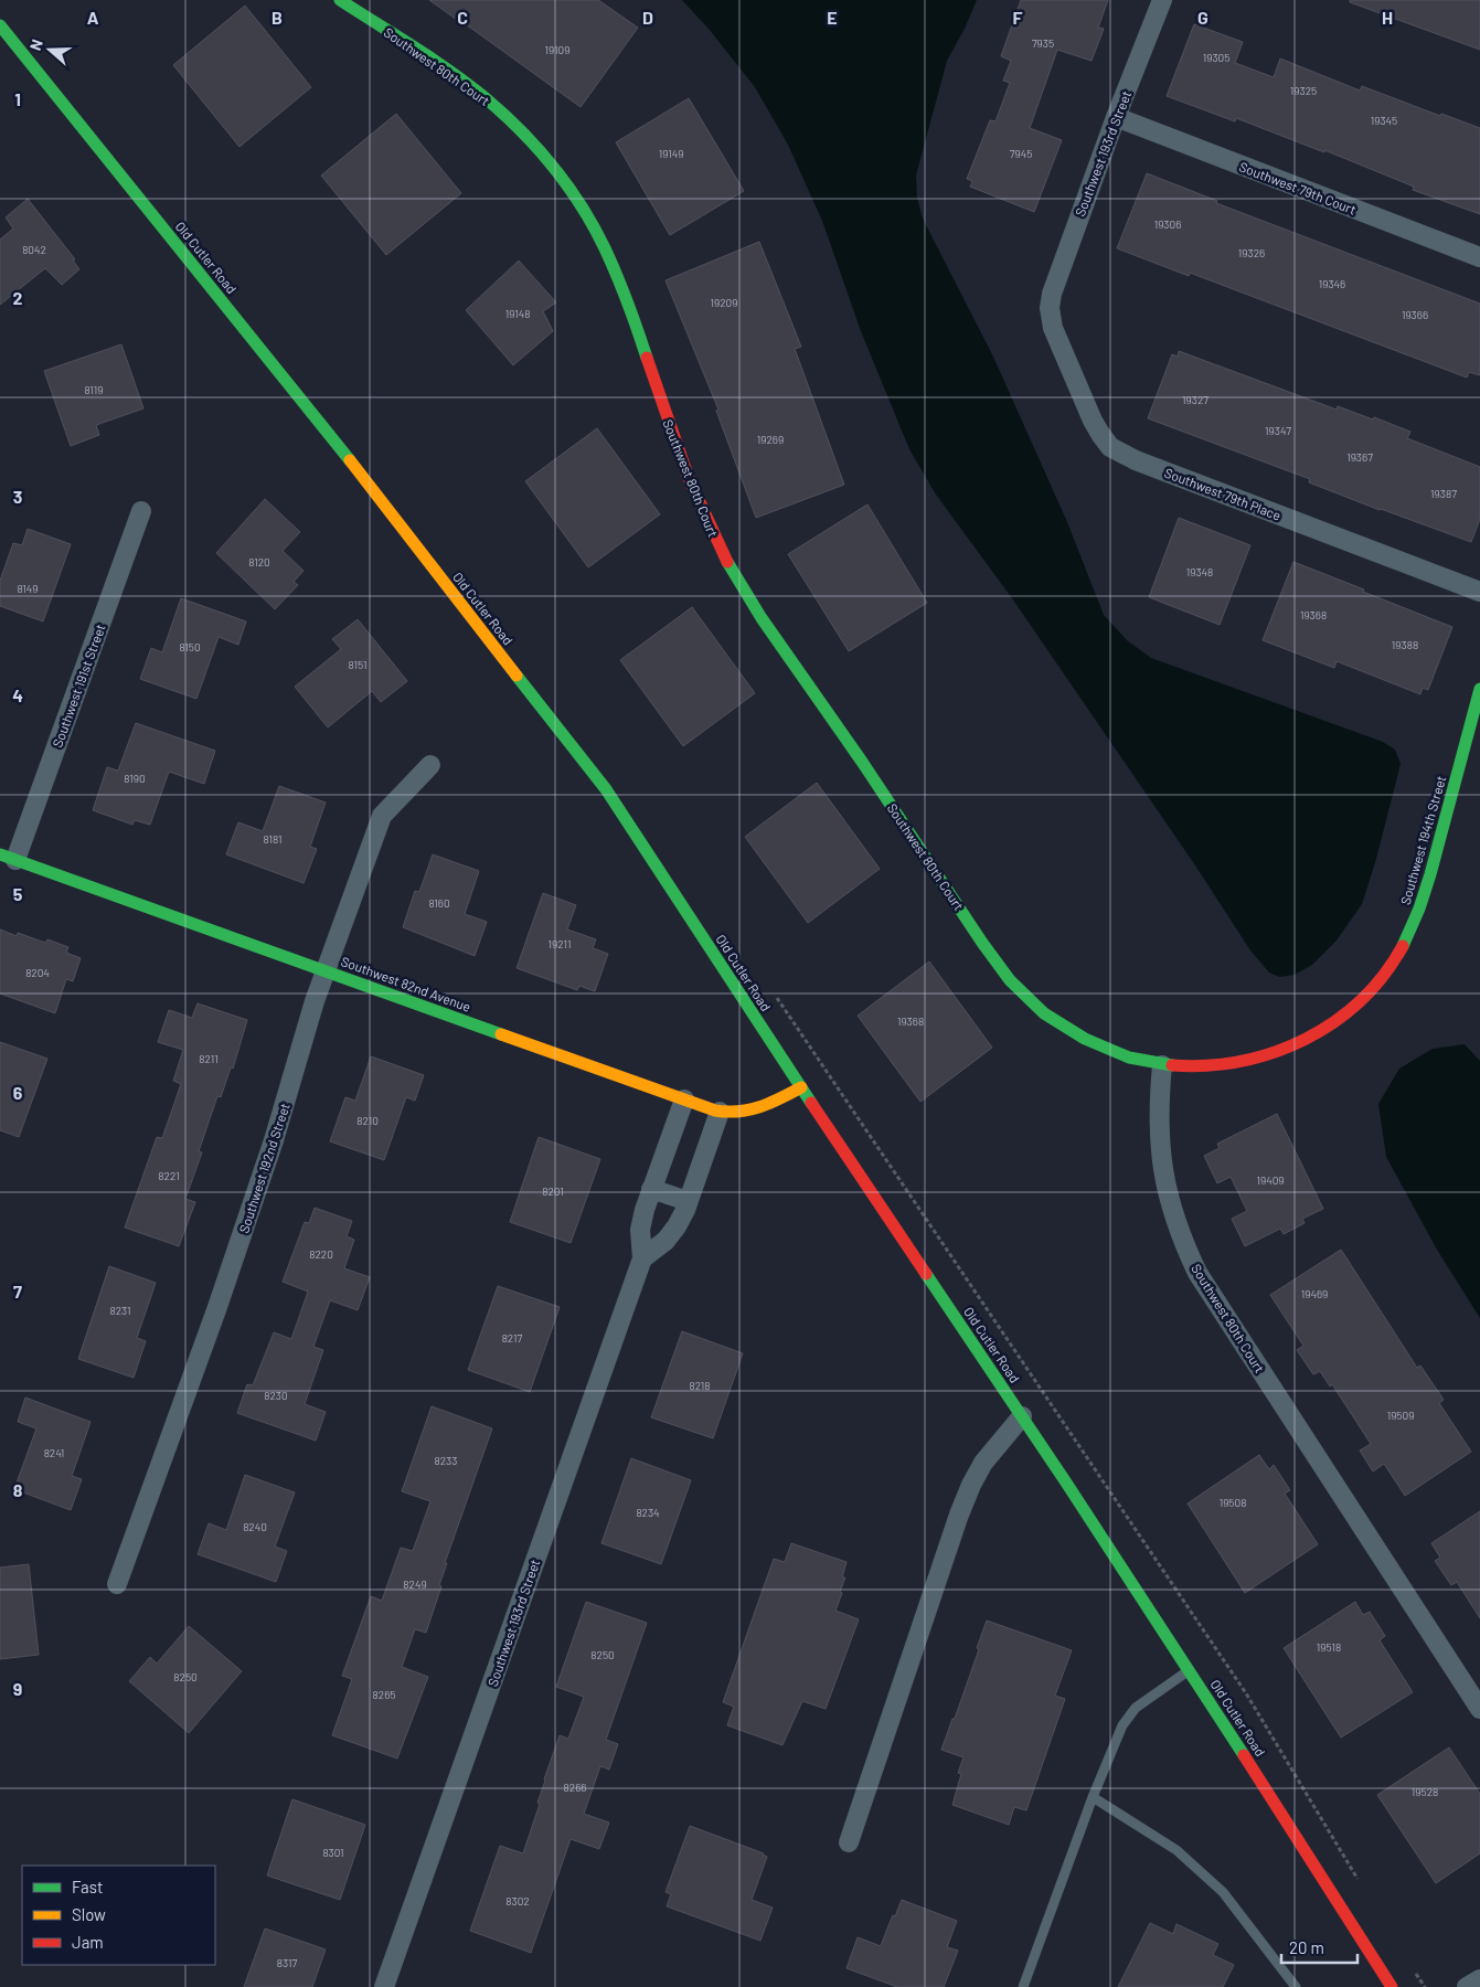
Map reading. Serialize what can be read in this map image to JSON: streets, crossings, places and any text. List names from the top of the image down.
{
  "streets": {
    "street": [
      "Southwest 80th Court",
      "Southwest 193rd Street",
      "Southwest 79th Court",
      "Old Cutler Road",
      "Southwest 79th Place",
      "Southwest 191st Street",
      "Southwest 194th Street",
      "Southwest 82nd Avenue",
      "Southwest 192nd Street"
    ]
  },
  "crossings": [
    ["Southwest 80th Court", "Southwest 194th Street"],
    ["Southwest 193rd Street", "Southwest 79th Court"],
    ["Southwest 193rd Street", "Southwest 79th Place"],
    ["Southwest 193rd Street", "Southwest 82nd Avenue"],
    ["Old Cutler Road", "Southwest 82nd Avenue"],
    ["Southwest 191st Street", "Southwest 82nd Avenue"],
    ["Southwest 82nd Avenue", "Southwest 192nd Street"]
  ],
  "house_numbers": [
    "7935",
    "19109",
    "19305",
    "19325",
    "19345",
    "19149",
    "7945",
    "19306",
    "8042",
    "19326",
    "19346",
    "19209",
    "19148",
    "19366",
    "8119",
    "19327",
    "19347",
    "19269",
    "19367",
    "19387",
    "8120",
    "19348",
    "8149",
    "19368",
    "19388",
    "8150",
    "8151",
    "8190",
    "8181",
    "8160",
    "19211",
    "8204",
    "19368",
    "8211",
    "8210",
    "8221",
    "19409",
    "8201",
    "8220",
    "19469",
    "8231",
    "8217",
    "8218",
    "8230",
    "19509",
    "8241",
    "8233",
    "19508",
    "8234",
    "8240",
    "8249",
    "19518",
    "8250",
    "8250",
    "8265",
    "8266",
    "19528",
    "8301",
    "8302",
    "8317"
  ],
  "legend": ["Fast", "Slow", "Jam"],
  "scale_bar": "20 m",
  "north": "left",
  "grid": {
    "columns": [
      "A",
      "B",
      "C",
      "D",
      "E",
      "F",
      "G",
      "H"
    ],
    "rows": [
      "1",
      "2",
      "3",
      "4",
      "5",
      "6",
      "7",
      "8",
      "9"
    ]
  }
}
